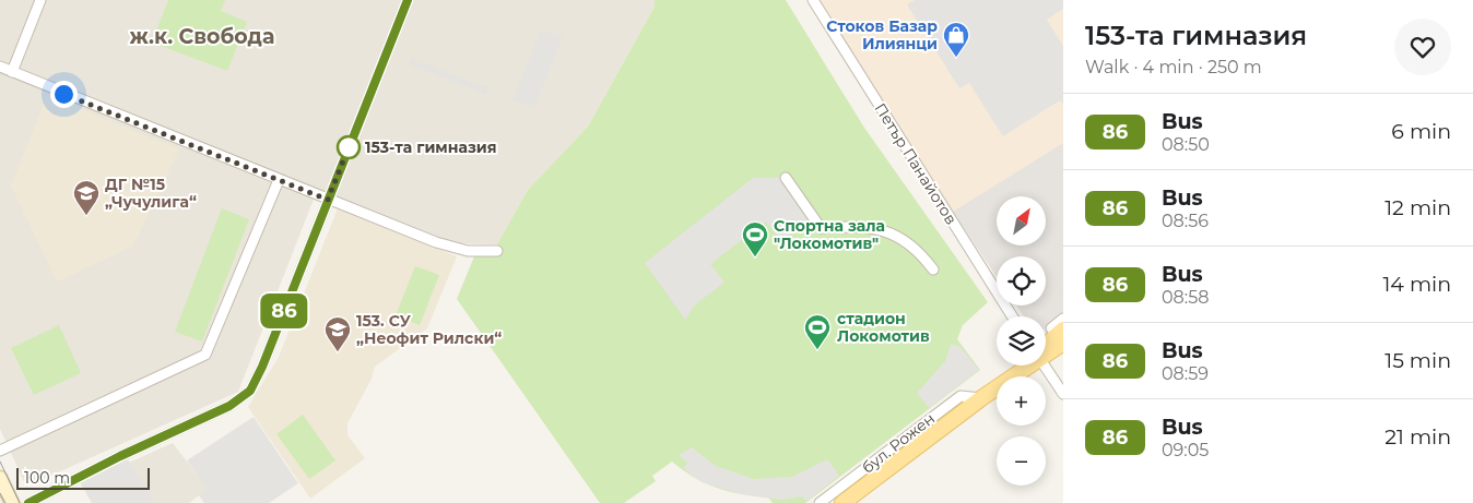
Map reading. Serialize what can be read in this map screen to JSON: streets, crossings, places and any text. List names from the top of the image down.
{
  "streets": {
    "main road": ["бул. Рожен"],
    "street": ["Петър Панайотов"]
  },
  "districts": ["ж.к. Свобода"],
  "places": {
    "shop": ["Стоков Базар Илиянци"],
    "other": ["153-та гимназия"],
    "school or university": ["ДГ №15 „Чучулига“", "153. СУ „Неофит Рилски“"],
    "sports": ["Спортна зала \"Локомотив\"", "стадион Локомотив"]
  },
  "lines": ["bus line 86"],
  "scale_bar": "100 m",
  "north": "top right",
  "page": {
    "on_map": "86",
    "heading": ["153-та гимназия", "Walk · 4 min · 250 m"],
    "list": [
      {
        "mark": "86",
        "name": "Bus",
        "note": "08:50",
        "value": "6 min"
      },
      {
        "mark": "86",
        "name": "Bus",
        "note": "08:56",
        "value": "12 min"
      },
      {
        "mark": "86",
        "name": "Bus",
        "note": "08:58",
        "value": "14 min"
      },
      {
        "mark": "86",
        "name": "Bus",
        "note": "08:59",
        "value": "15 min"
      },
      {
        "mark": "86",
        "name": "Bus",
        "note": "09:05",
        "value": "21 min"
      }
    ],
    "map_buttons": ["+", "−"],
    "scale": "100 m"
  }
}
